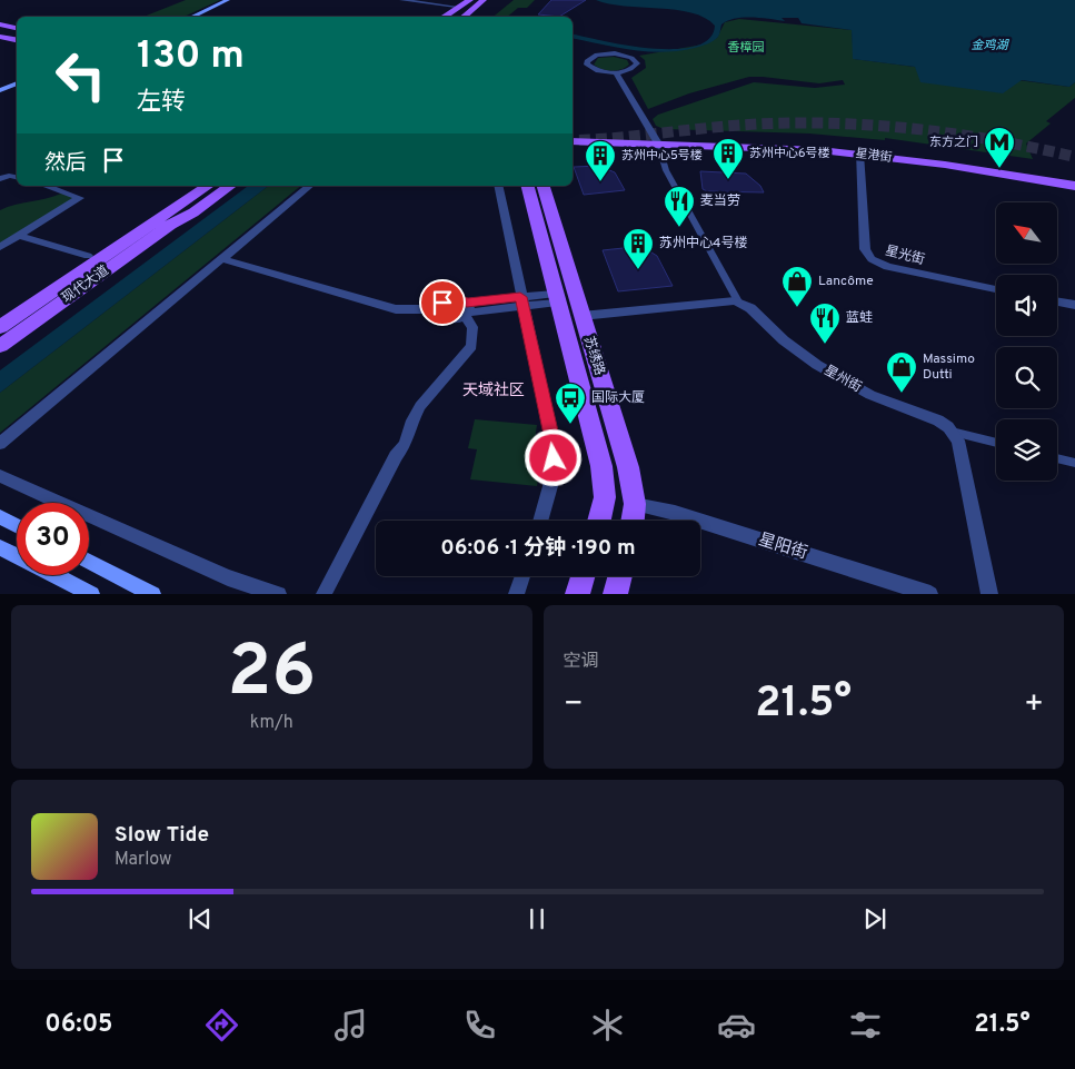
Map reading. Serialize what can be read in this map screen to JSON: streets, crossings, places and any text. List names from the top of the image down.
{
  "streets": {
    "main road": ["星港街", "现代大道", "苏绣路"],
    "street": ["星光街", "星州街", "星阳街"]
  },
  "crossings": [
    ["星港街", "星光街"],
    ["苏绣路", "星阳街"]
  ],
  "districts": ["天域社区"],
  "water": ["金鸡湖"],
  "parks": ["香樟园"],
  "places": {
    "metro station": ["东方之门"],
    "building": ["苏州中心6号楼", "苏州中心5号楼", "苏州中心4号楼"],
    "restaurant": ["麦当劳", "蓝蛙"],
    "shop": ["Lancôme", "Massimo Dutti"],
    "bus stop": ["国际大厦"]
  },
  "north": "top left",
  "page": {
    "turn": ["130 m", "左转"],
    "then": "然后",
    "limit": "30",
    "trip": "06:06 · 1 分钟 · 190 m",
    "tile": [
      ["26", "km/h"],
      "空调"
    ],
    "heat": ["−", "21.5°", "+"],
    "song": ["Slow Tide", "Marlow"],
    "tabs": ["06:05", "21.5°"]
  }
}
